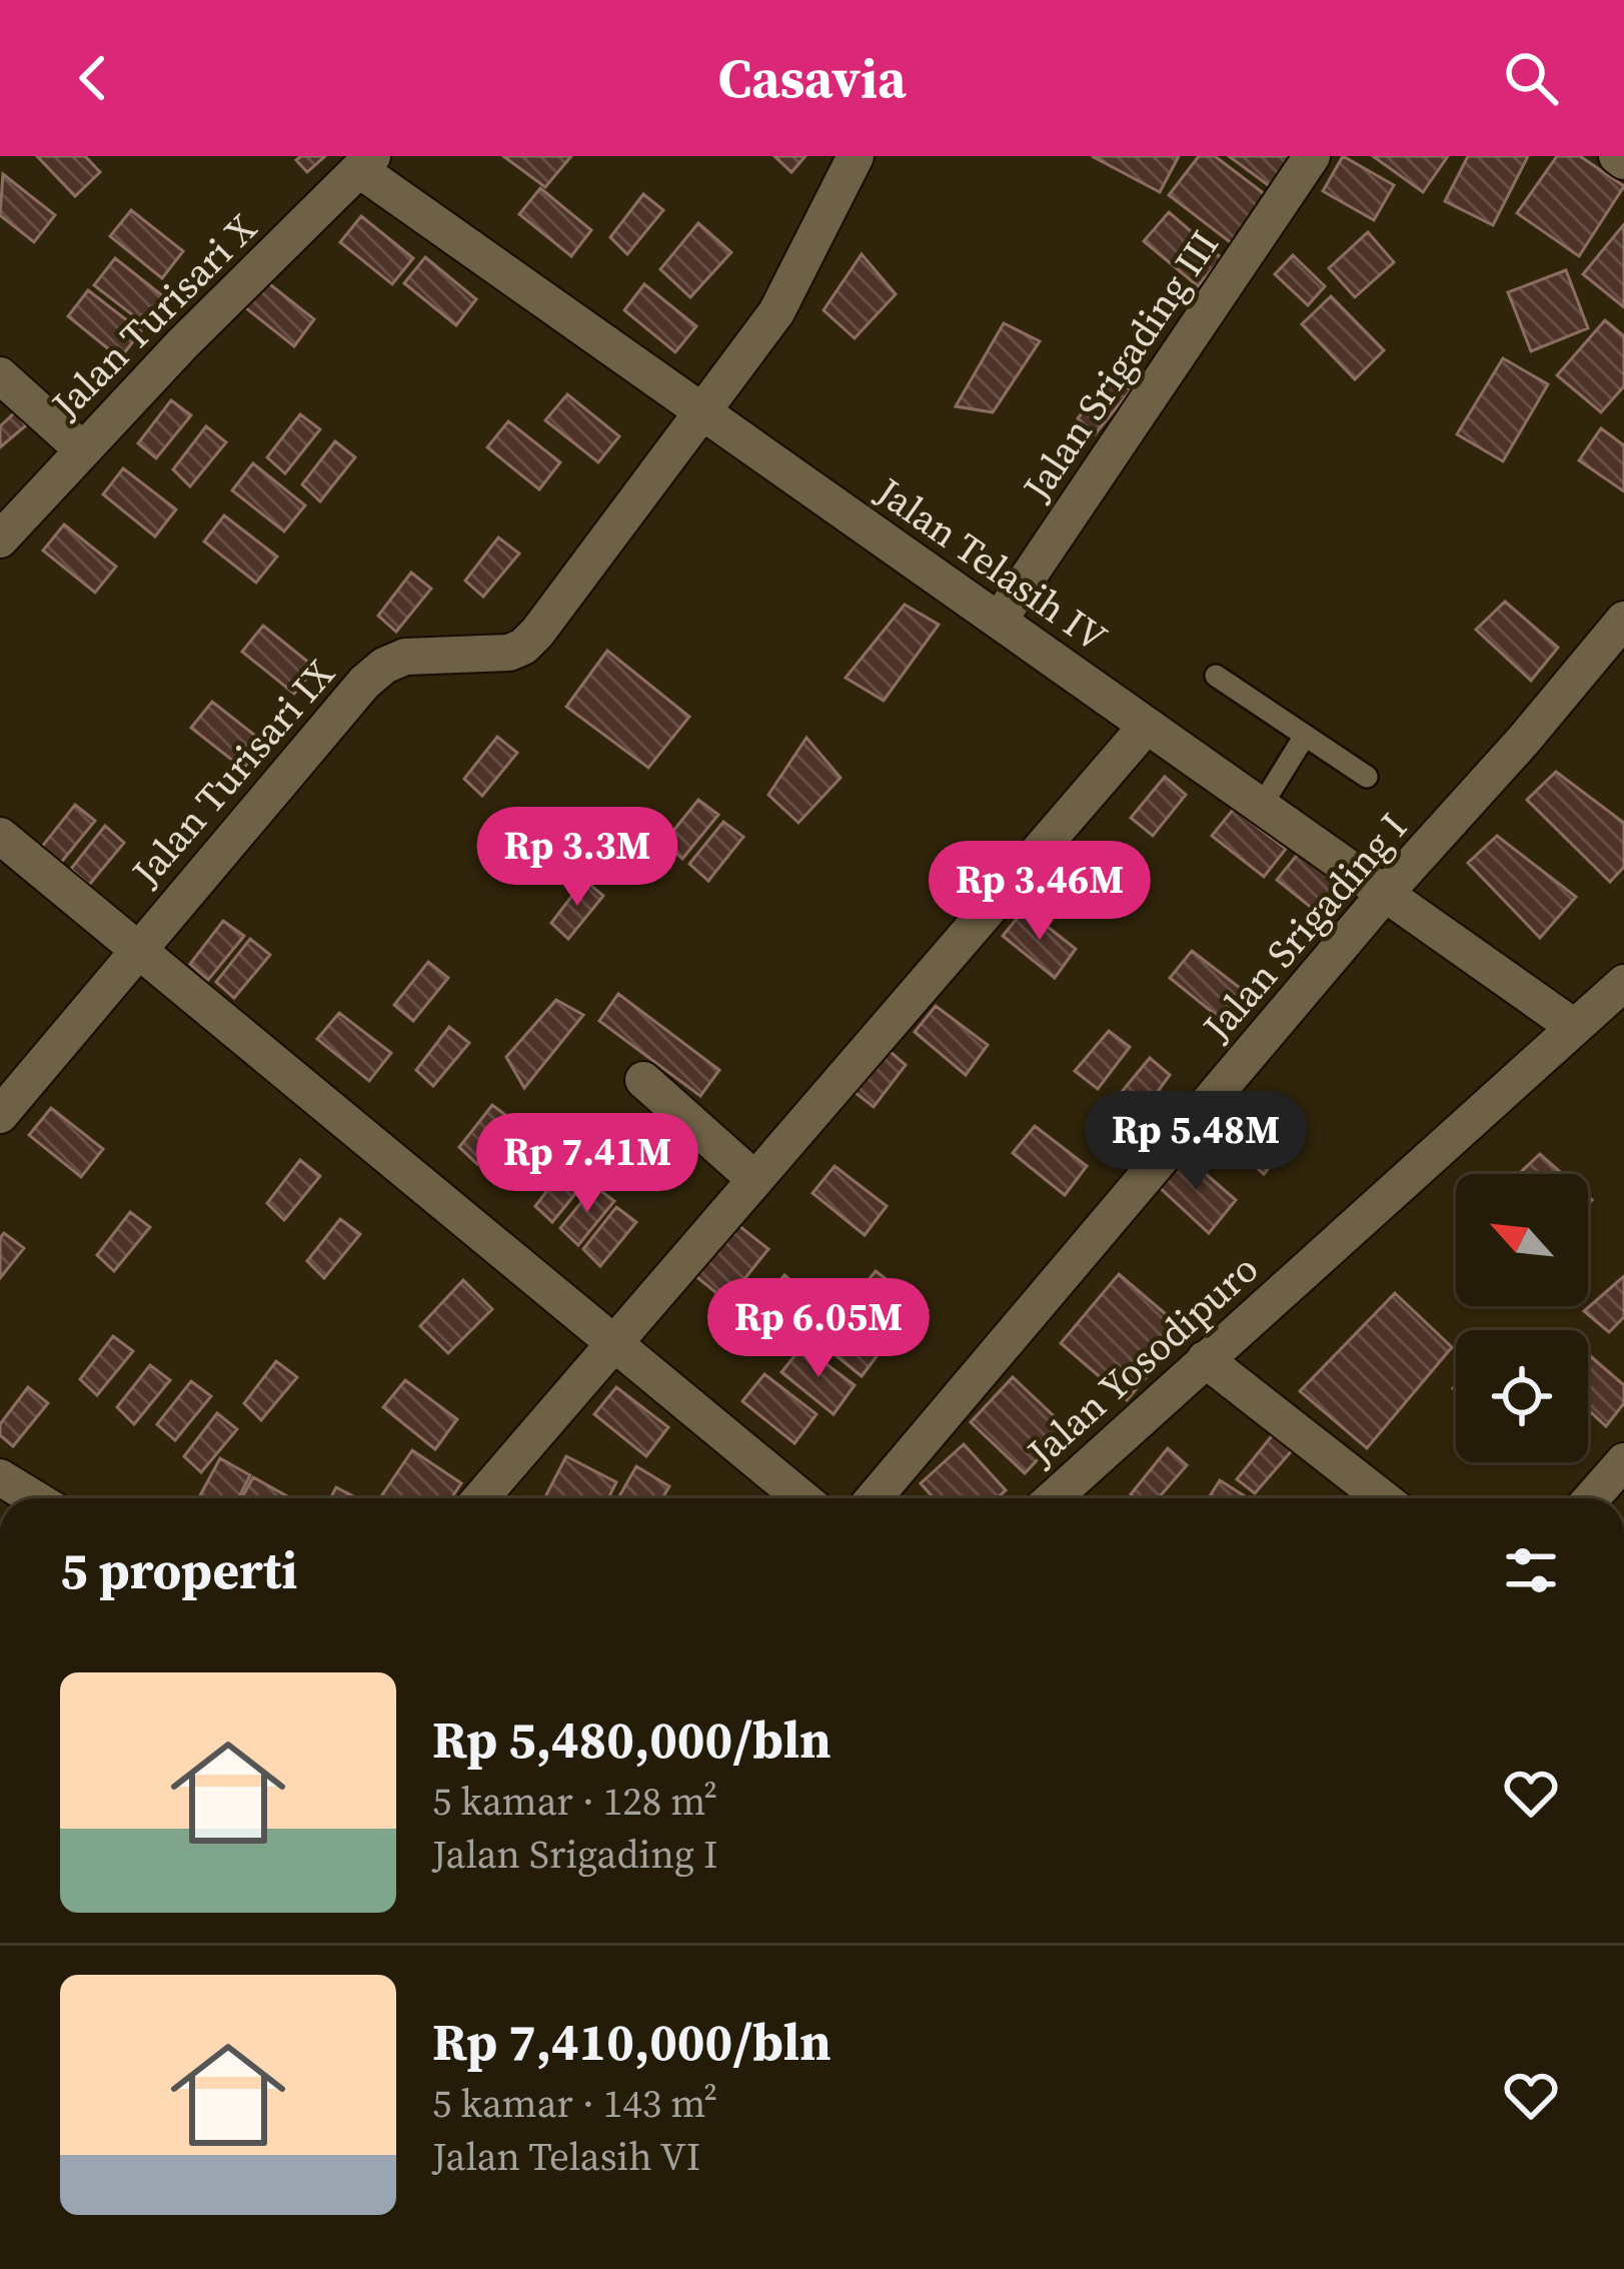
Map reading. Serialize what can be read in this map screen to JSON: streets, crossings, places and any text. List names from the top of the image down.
{
  "streets": {
    "street": [
      "Jalan Turisari X",
      "Jalan Srigading III",
      "Jalan Telasih IV",
      "Jalan Turisari IX",
      "Jalan Srigading I",
      "Jalan Yosodipuro"
    ]
  },
  "crossings": [
    ["Jalan Turisari X", "Jalan Telasih IV"],
    ["Jalan Srigading III", "Jalan Telasih IV"],
    ["Jalan Telasih IV", "Jalan Turisari IX"],
    ["Jalan Telasih IV", "Jalan Srigading I"],
    ["Jalan Telasih IV", "Jalan Yosodipuro"]
  ],
  "north": "top left",
  "page": {
    "header": "Casavia",
    "price": [
      "Rp 3.3M",
      "Rp 3.46M",
      "Rp 5.48M",
      "Rp 7.41M",
      "Rp 6.05M"
    ],
    "heading": "5 properti",
    "list": [
      {
        "name": "Rp 5,480,000/bln",
        "note": "5 kamar · 128 m² · Jalan Srigading I"
      },
      {
        "name": "Rp 7,410,000/bln",
        "note": "5 kamar · 143 m² · Jalan Telasih VI"
      }
    ]
  }
}
